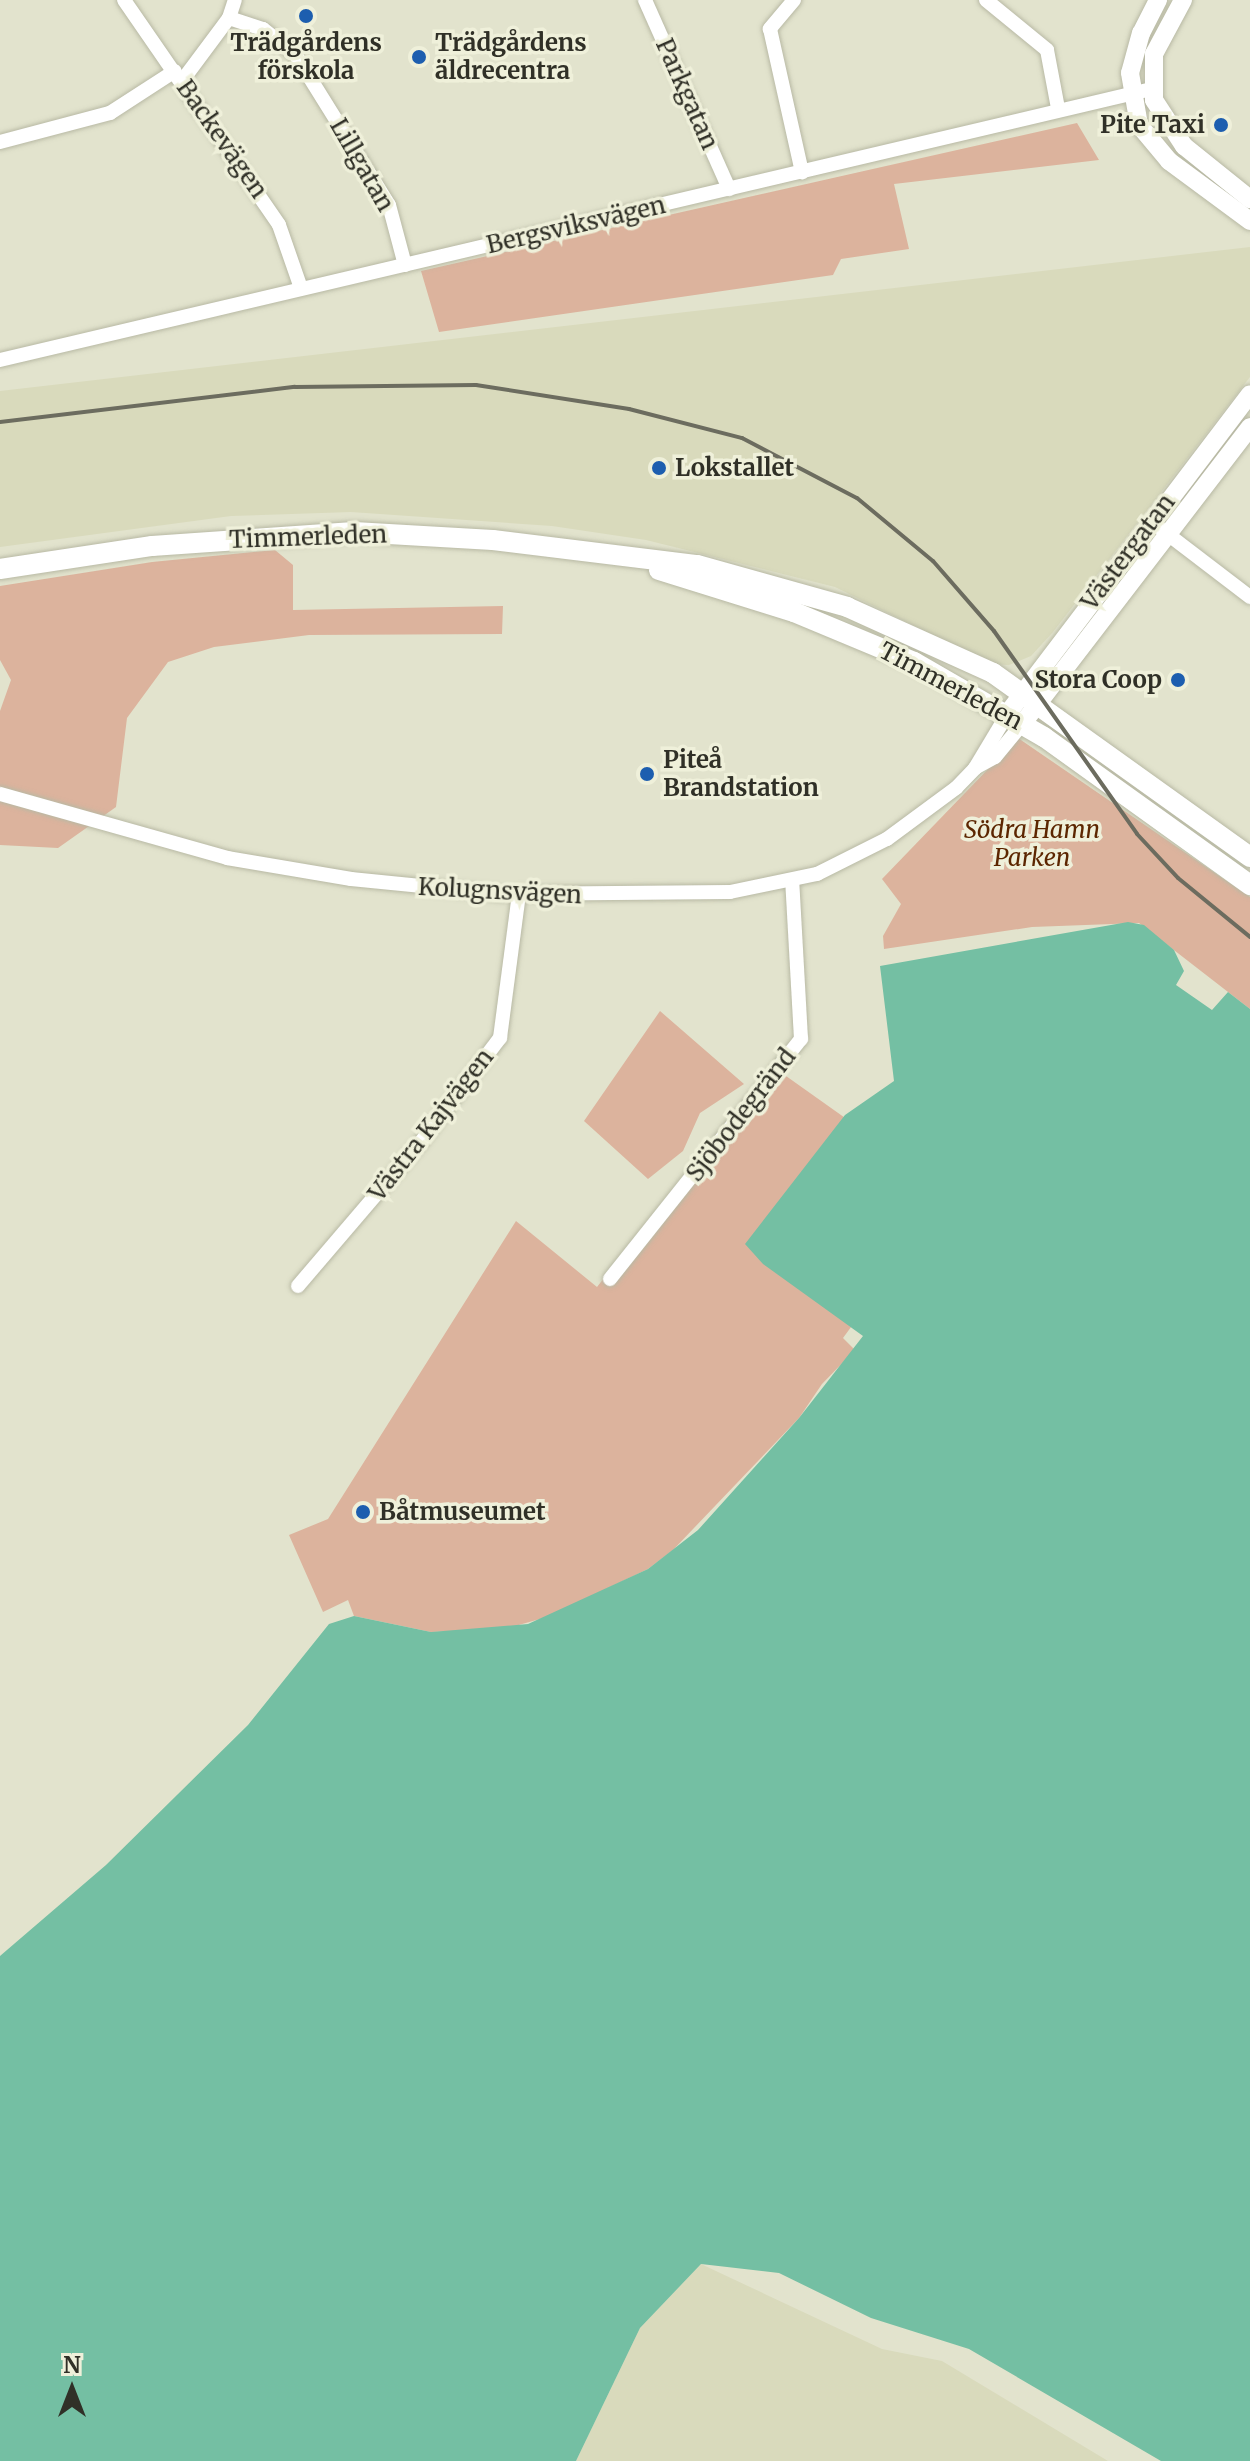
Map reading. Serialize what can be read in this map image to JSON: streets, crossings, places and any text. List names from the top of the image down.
{
  "streets": {
    "main road": ["Timmerleden"],
    "street": [
      "Parkgatan",
      "Backevägen",
      "Lillgatan",
      "Bergsviksvägen",
      "Västergatan",
      "Kolugnsvägen",
      "Sjöbodegränd",
      "Västra Kajvägen"
    ]
  },
  "crossings": [
    ["Parkgatan", "Bergsviksvägen"],
    ["Backevägen", "Bergsviksvägen"],
    ["Lillgatan", "Bergsviksvägen"],
    ["Timmerleden", "Västergatan"],
    ["Timmerleden", "Kolugnsvägen"],
    ["Västergatan", "Kolugnsvägen"],
    ["Kolugnsvägen", "Sjöbodegränd"],
    ["Kolugnsvägen", "Västra Kajvägen"]
  ],
  "parks": ["Södra Hamn Parken"],
  "places": [
    "Trädgårdens förskola",
    "Trädgårdens äldrecentra",
    "Pite Taxi",
    "Lokstallet",
    "Stora Coop",
    "Piteå Brandstation",
    "Båtmuseumet"
  ],
  "north": "top"
}
